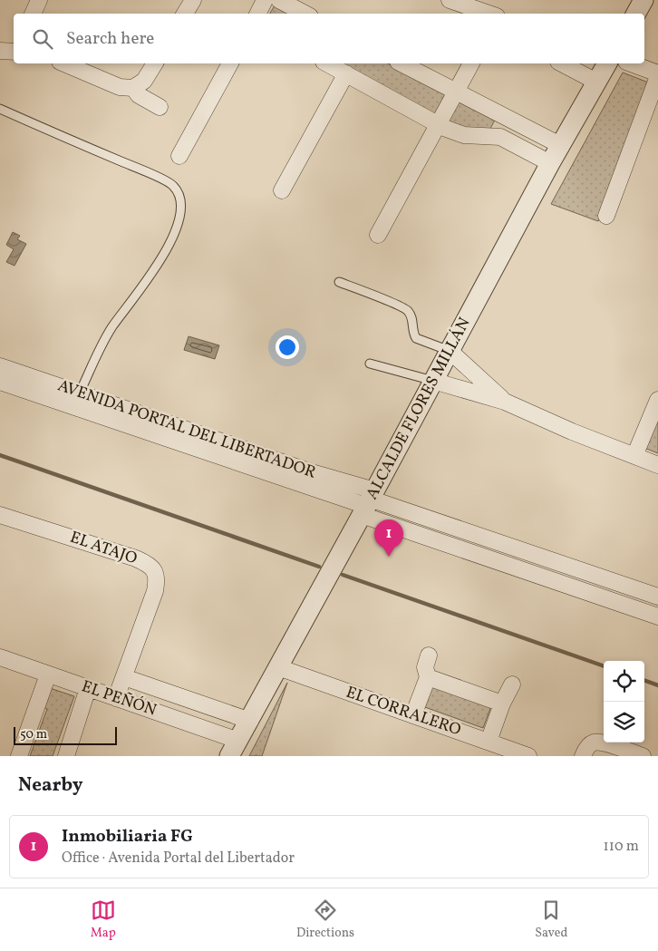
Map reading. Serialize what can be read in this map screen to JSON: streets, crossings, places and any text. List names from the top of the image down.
{
  "streets": {
    "street": [
      "ALCALDE FLORES MILLÁN",
      "AVENIDA PORTAL DEL LIBERTADOR",
      "EL ATAJO",
      "EL PEÑÓN",
      "EL CORRALERO"
    ]
  },
  "crossings": [
    ["ALCALDE FLORES MILLÁN", "AVENIDA PORTAL DEL LIBERTADOR"],
    ["ALCALDE FLORES MILLÁN", "EL PEÑÓN"],
    ["ALCALDE FLORES MILLÁN", "EL CORRALERO"],
    ["EL ATAJO", "EL PEÑÓN"]
  ],
  "scale_bar": "50 m",
  "page": {
    "search": "Search here",
    "pins": "1",
    "scale": "50 m",
    "heading": "Nearby",
    "list": [
      {
        "mark": "1",
        "name": "Inmobiliaria FG",
        "note": "Office · Avenida Portal del Libertador",
        "value": "110 m"
      }
    ],
    "nav": ["Map", "Directions", "Saved"]
  }
}
